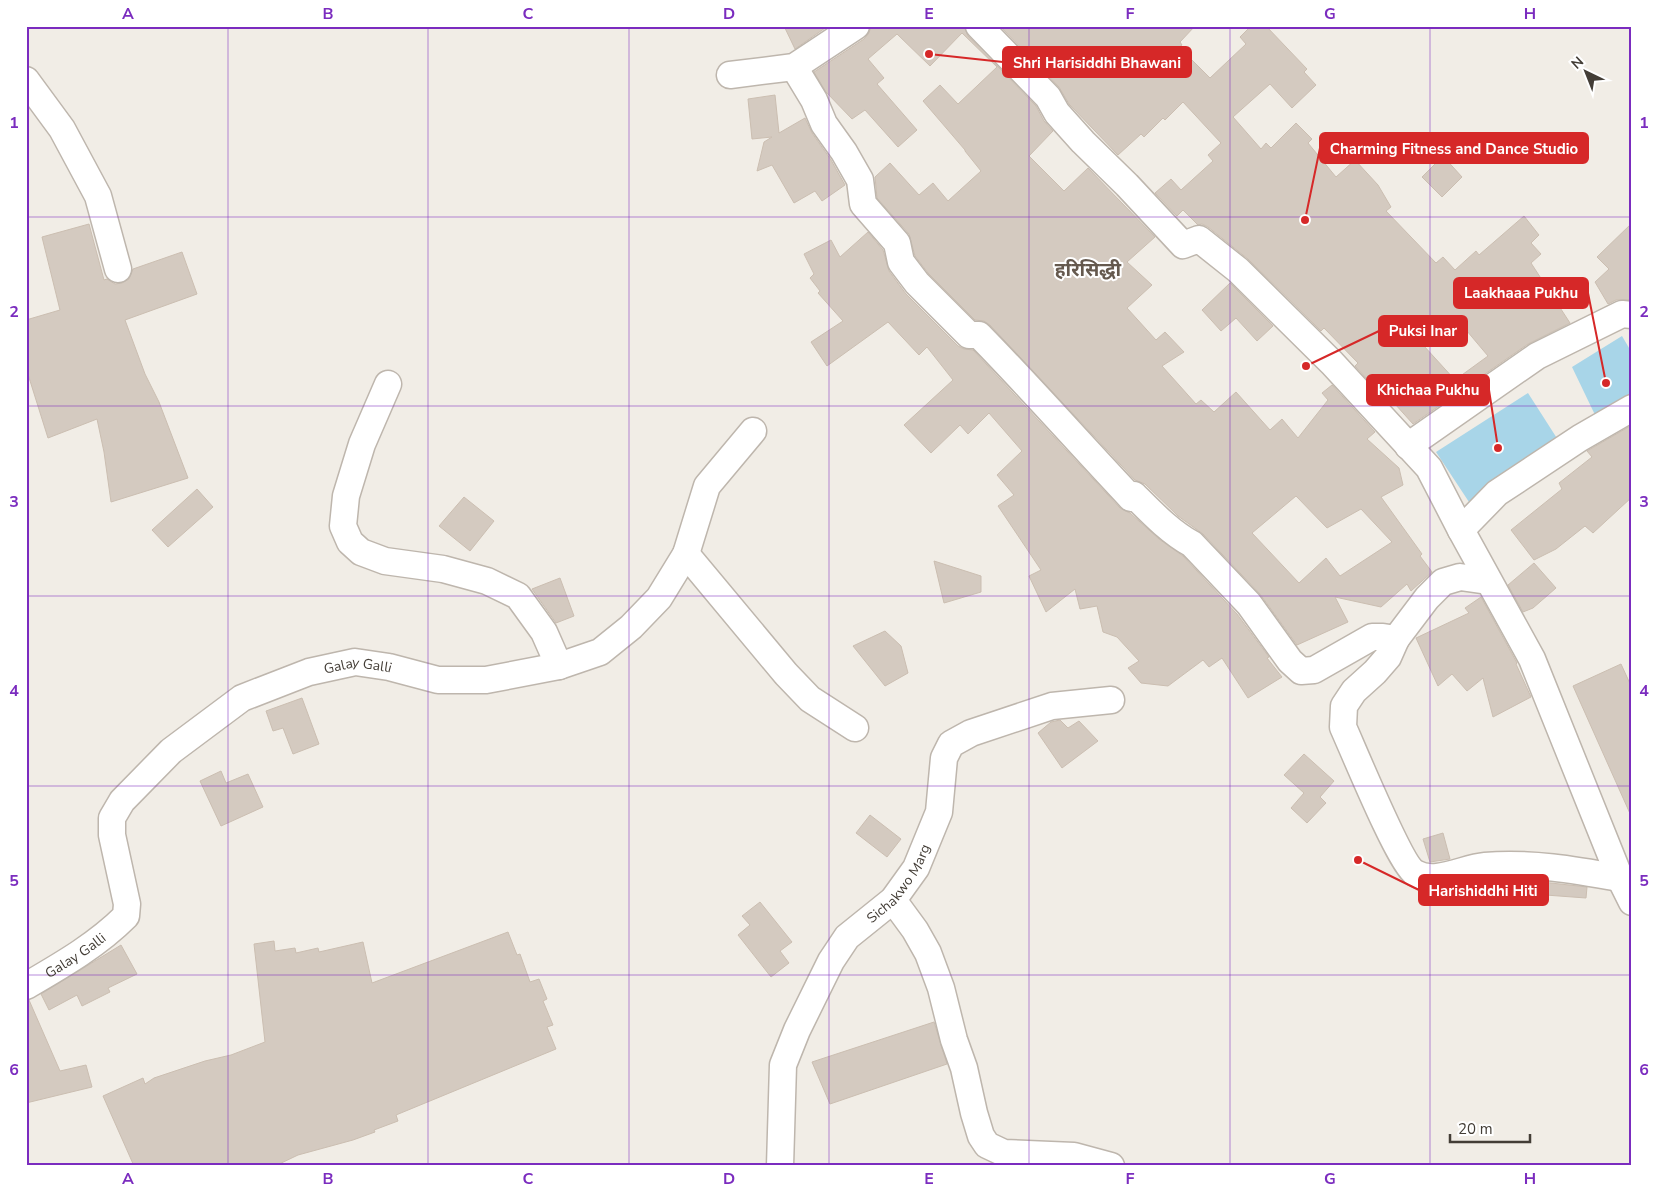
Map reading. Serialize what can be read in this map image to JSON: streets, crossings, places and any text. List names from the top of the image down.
{
  "streets": {
    "street": ["Galay Galli", "Sichakwo Marg"]
  },
  "districts": ["हरिसिद्धी"],
  "places": [
    "Shri Harisiddhi Bhawani",
    "Charming Fitness and Dance Studio",
    "Puksi Inar",
    "Laakhaaa Pukhu",
    "Khichaa Pukhu",
    "Harishiddhi Hiti"
  ],
  "scale_bar": "20 m",
  "north": "top left",
  "grid": {
    "columns": [
      "A",
      "B",
      "C",
      "D",
      "E",
      "F",
      "G",
      "H"
    ],
    "rows": [
      "1",
      "2",
      "3",
      "4",
      "5",
      "6"
    ]
  }
}
